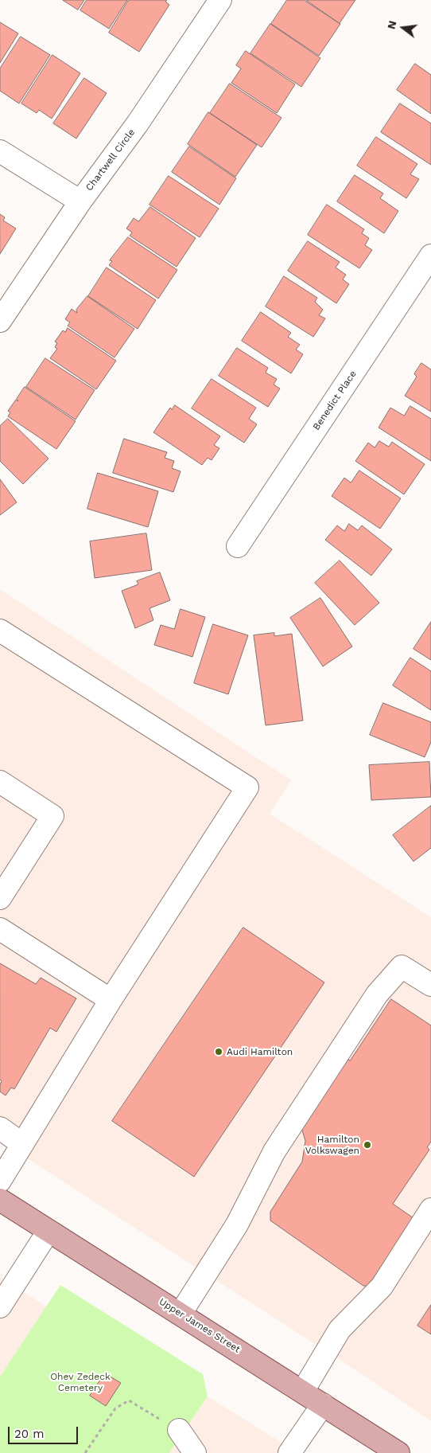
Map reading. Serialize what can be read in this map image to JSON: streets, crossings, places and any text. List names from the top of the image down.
{
  "streets": {
    "main road": ["Upper James Street"],
    "street": ["Chartwell Circle", "Benedict Place"]
  },
  "parks": ["Ohev Zedeck Cemetery"],
  "places": ["Audi Hamilton", "Hamilton Volkswagen"],
  "scale_bar": "20 m",
  "north": "left"
}
